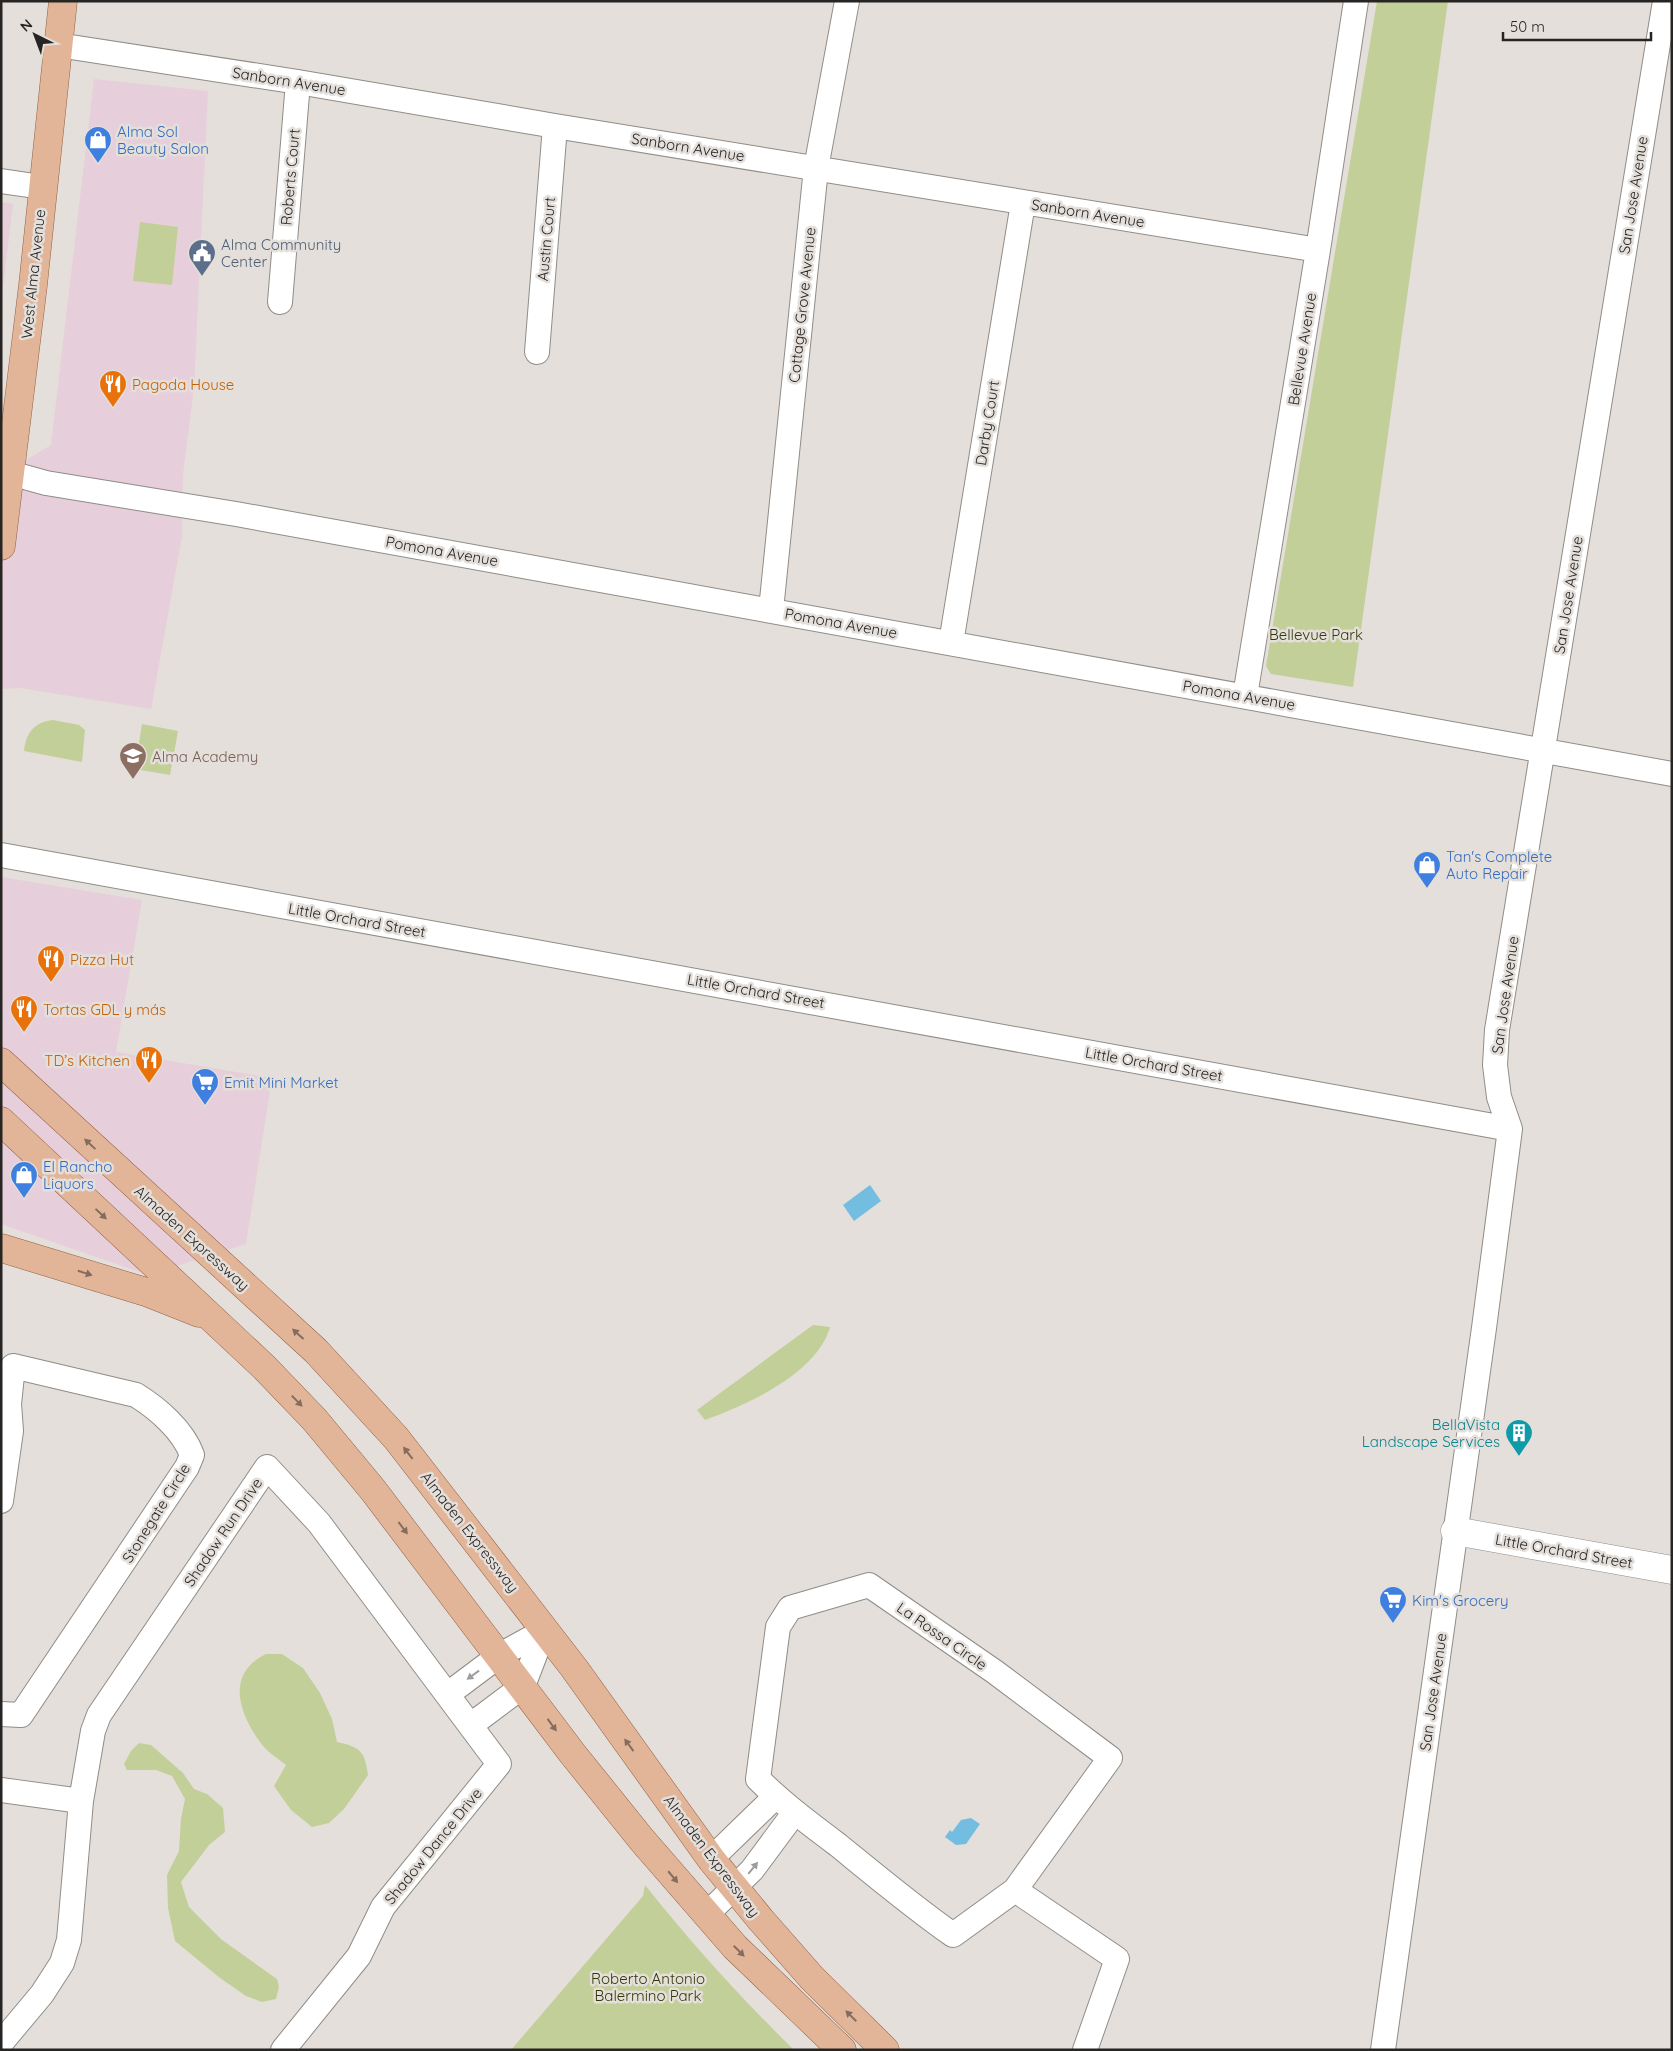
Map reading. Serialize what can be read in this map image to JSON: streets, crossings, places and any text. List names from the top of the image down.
{
  "streets": {
    "main road": ["West Alma Avenue", "Almaden Expressway"],
    "street": [
      "Sanborn Avenue",
      "Roberts Court",
      "San Jose Avenue",
      "Austin Court",
      "Cottage Grove Avenue",
      "Bellevue Avenue",
      "Darby Court",
      "Pomona Avenue",
      "Little Orchard Street",
      "Stonegate Circle",
      "Shadow Run Drive",
      "La Rossa Circle",
      "Shadow Dance Drive"
    ]
  },
  "crossings": [
    ["Sanborn Avenue", "Roberts Court"],
    ["Sanborn Avenue", "Austin Court"],
    ["Sanborn Avenue", "West Alma Avenue"],
    ["Sanborn Avenue", "Cottage Grove Avenue"],
    ["Sanborn Avenue", "Bellevue Avenue"],
    ["Sanborn Avenue", "Darby Court"],
    ["San Jose Avenue", "Pomona Avenue"],
    ["San Jose Avenue", "Little Orchard Street"],
    ["West Alma Avenue", "Pomona Avenue"],
    ["Cottage Grove Avenue", "Pomona Avenue"],
    ["Bellevue Avenue", "Pomona Avenue"],
    ["Darby Court", "Pomona Avenue"],
    ["Shadow Run Drive", "Shadow Dance Drive"]
  ],
  "parks": ["Bellevue Park", "Roberto Antonio Balermino Park"],
  "places": {
    "shop": ["Alma Sol Beauty Salon", "Tan's Complete Auto Repair", "El Rancho Liquors"],
    "public building": ["Alma Community Center"],
    "restaurant": [
      "Pagoda House",
      "Pizza Hut",
      "Tortas GDL y más",
      "TD’s Kitchen"
    ],
    "school or university": ["Alma Academy"],
    "supermarket": ["Emit Mini Market", "Kim's Grocery"],
    "building": ["BellaVista Landscape Services"]
  },
  "scale_bar": "50 m",
  "north": "top left"
}
